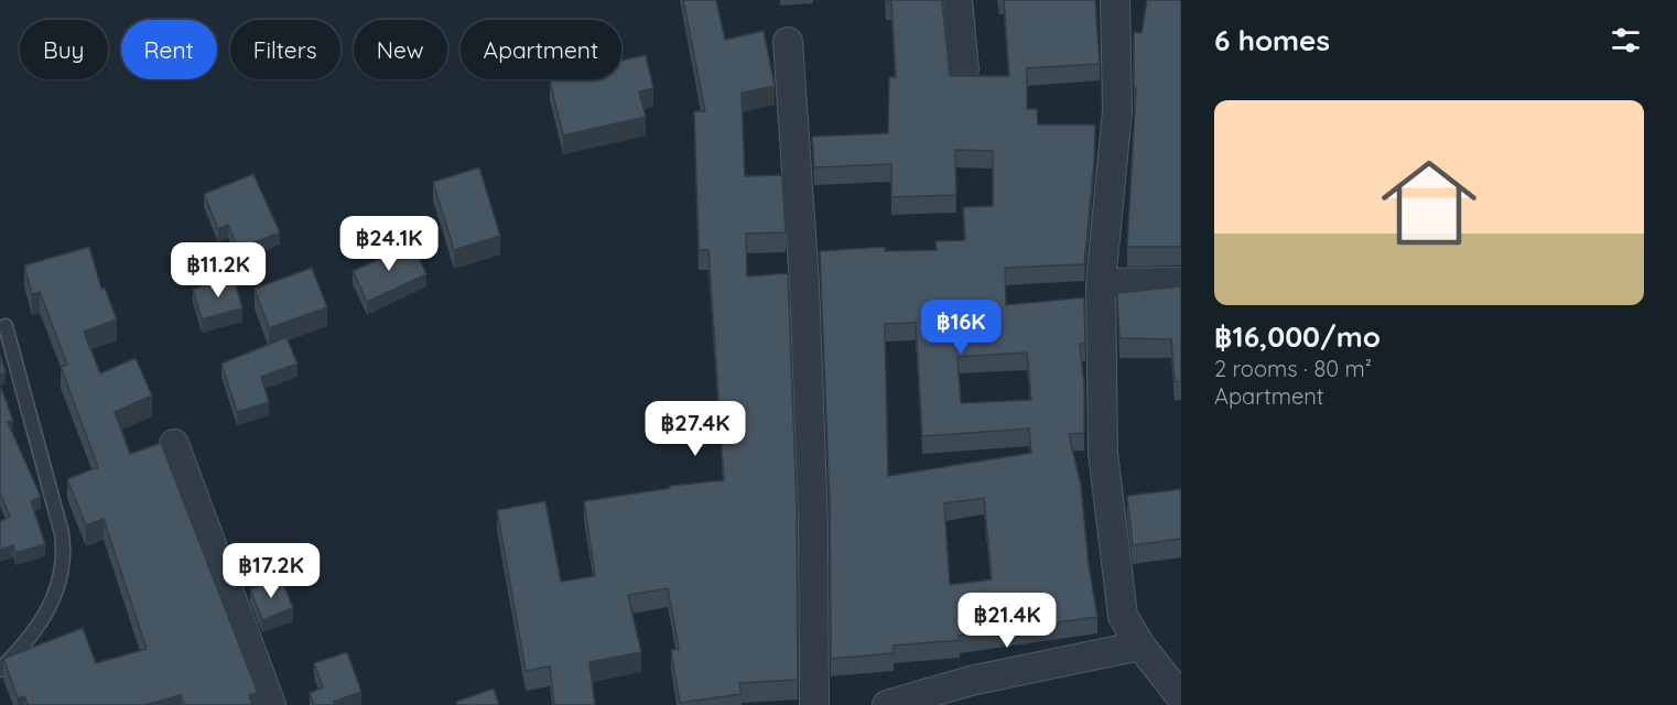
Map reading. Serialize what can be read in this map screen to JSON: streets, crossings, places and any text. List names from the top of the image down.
{
  "page": {
    "heading": "6 homes",
    "chip": [
      "Buy",
      "Rent",
      "Filters",
      "New",
      "Apartment"
    ],
    "list": [
      {
        "name": "฿16,000/mo",
        "note": "2 rooms · 80 m² · Apartment"
      }
    ],
    "price": [
      "฿24.1K",
      "฿11.2K",
      "฿16K",
      "฿27.4K",
      "฿17.2K",
      "฿21.4K"
    ]
  }
}
